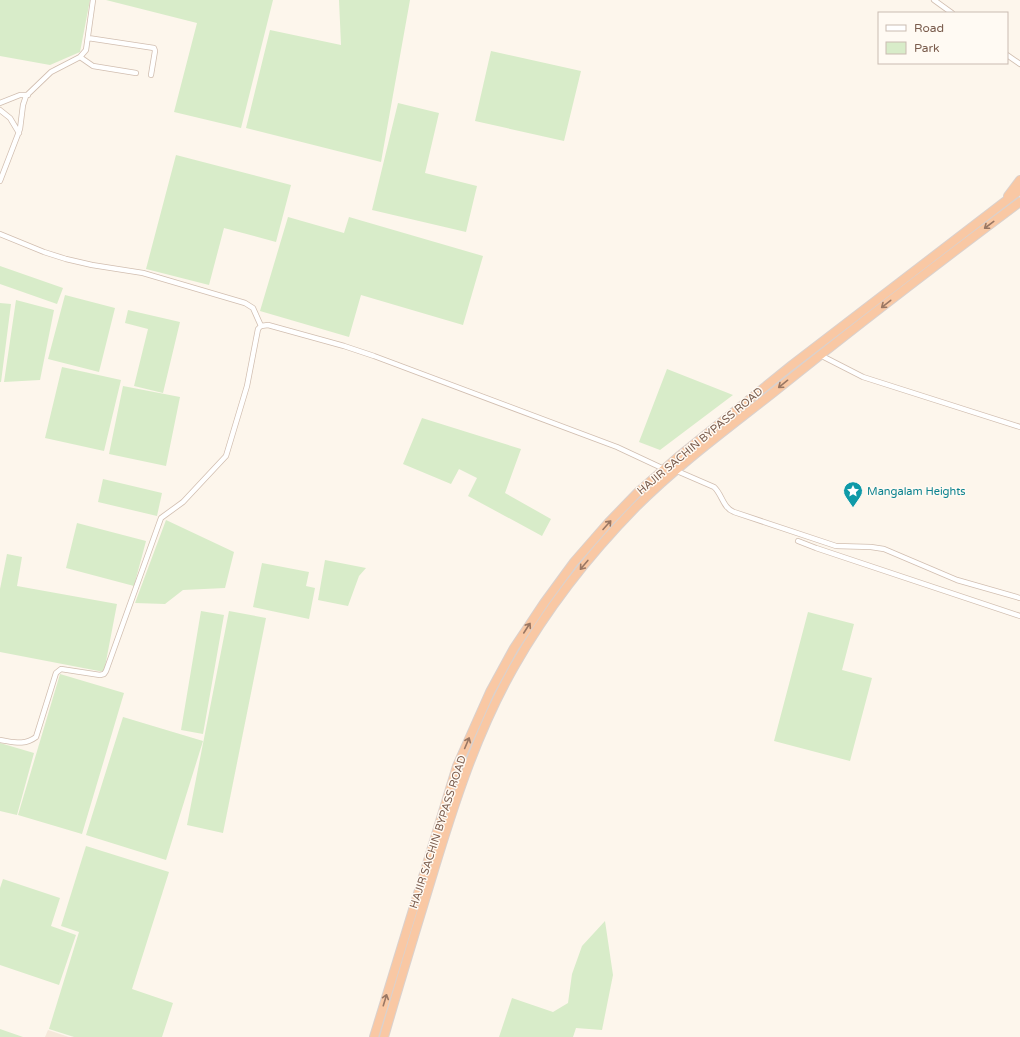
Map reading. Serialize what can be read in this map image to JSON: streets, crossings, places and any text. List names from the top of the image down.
{
  "streets": {
    "highway": ["HAJIR SACHIN BYPASS ROAD"]
  },
  "places": {
    "place": ["Mangalam Heights"]
  },
  "legend": ["Road", "Park"]
}
